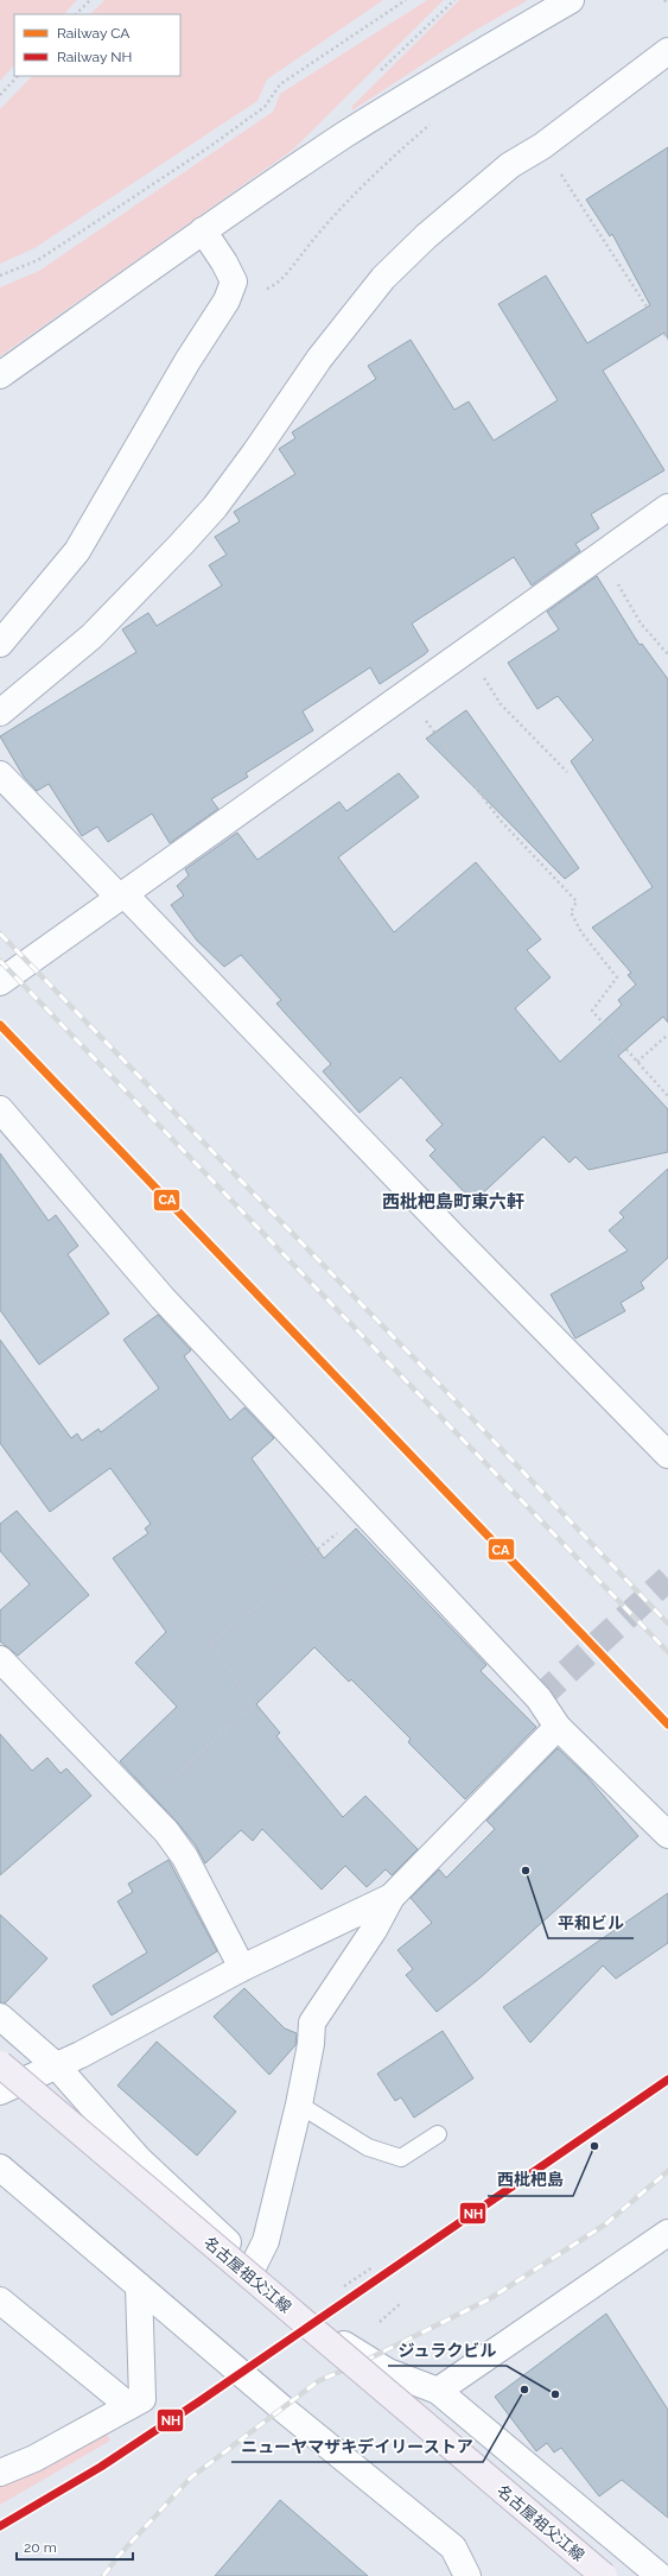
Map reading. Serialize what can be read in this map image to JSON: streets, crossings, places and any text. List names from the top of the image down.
{
  "streets": {
    "main road": ["名古屋祖父江線"]
  },
  "districts": ["西枇杷島町東六軒"],
  "places": [
    "平和ビル",
    "西枇杷島",
    "ニューヤマザキデイリーストア",
    "ジュラクビル"
  ],
  "lines": ["rail line CA", "rail line NH"],
  "legend": ["Railway CA", "Railway NH"],
  "scale_bar": "20 m"
}
